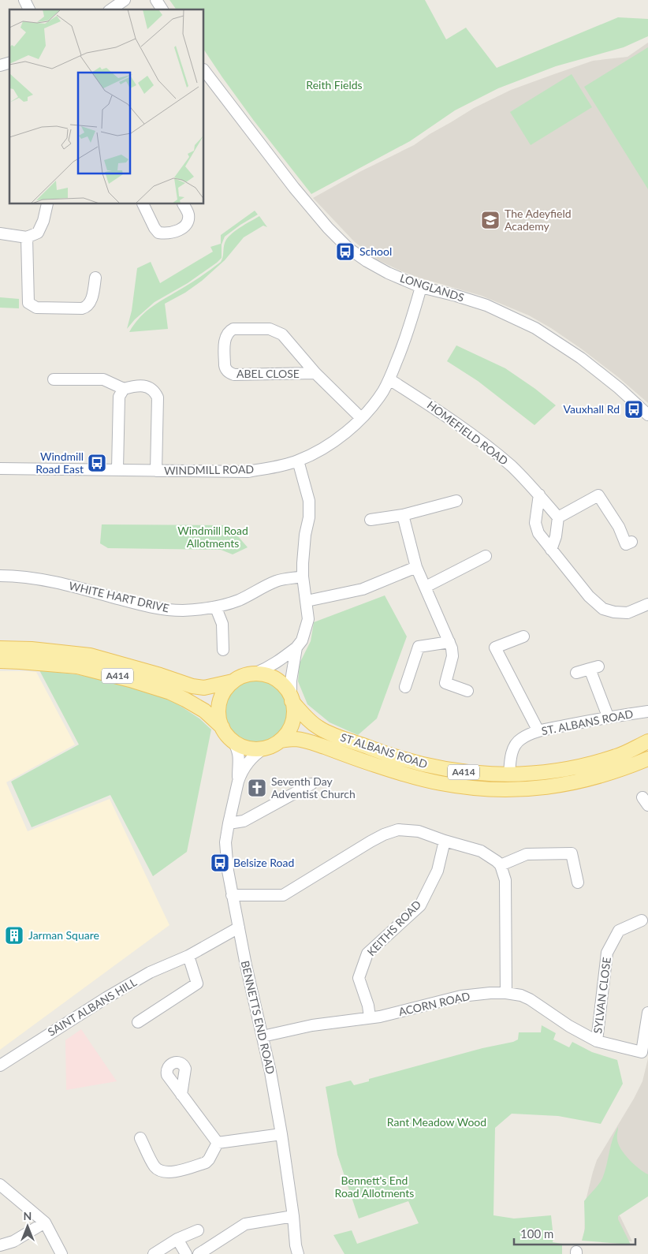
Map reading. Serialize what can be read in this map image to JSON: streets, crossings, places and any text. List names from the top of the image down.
{
  "streets": {
    "main road": ["A414", "ST ALBANS ROAD"],
    "street": [
      "LONGLANDS",
      "ABEL CLOSE",
      "HOMEFIELD ROAD",
      "WINDMILL ROAD",
      "WHITE HART DRIVE",
      "ST. ALBANS ROAD",
      "KEITHS ROAD",
      "SYLVAN CLOSE",
      "ACORN ROAD",
      "SAINT ALBANS HILL",
      "BENNETTS END ROAD"
    ]
  },
  "crossings": [
    ["LONGLANDS", "WINDMILL ROAD"],
    ["ABEL CLOSE", "WINDMILL ROAD"],
    ["HOMEFIELD ROAD", "WINDMILL ROAD"],
    ["A414", "ST ALBANS ROAD"],
    ["A414", "BENNETTS END ROAD"],
    ["ST. ALBANS ROAD", "ST ALBANS ROAD"],
    ["ST ALBANS ROAD", "BENNETTS END ROAD"],
    ["KEITHS ROAD", "ACORN ROAD"],
    ["SYLVAN CLOSE", "ACORN ROAD"],
    ["ACORN ROAD", "BENNETTS END ROAD"],
    ["SAINT ALBANS HILL", "BENNETTS END ROAD"]
  ],
  "parks": [
    "Reith Fields",
    "Windmill Road Allotments",
    "Rant Meadow Wood",
    "Bennett's End Road Allotments"
  ],
  "places": {
    "school or university": ["The Adeyfield Academy"],
    "bus stop": [
      "School",
      "Vauxhall Rd",
      "Windmill Road East",
      "Belsize Road"
    ],
    "church": ["Seventh Day Adventist Church"],
    "building": ["Jarman Square"]
  },
  "scale_bar": "100 m",
  "north": "top"
}
